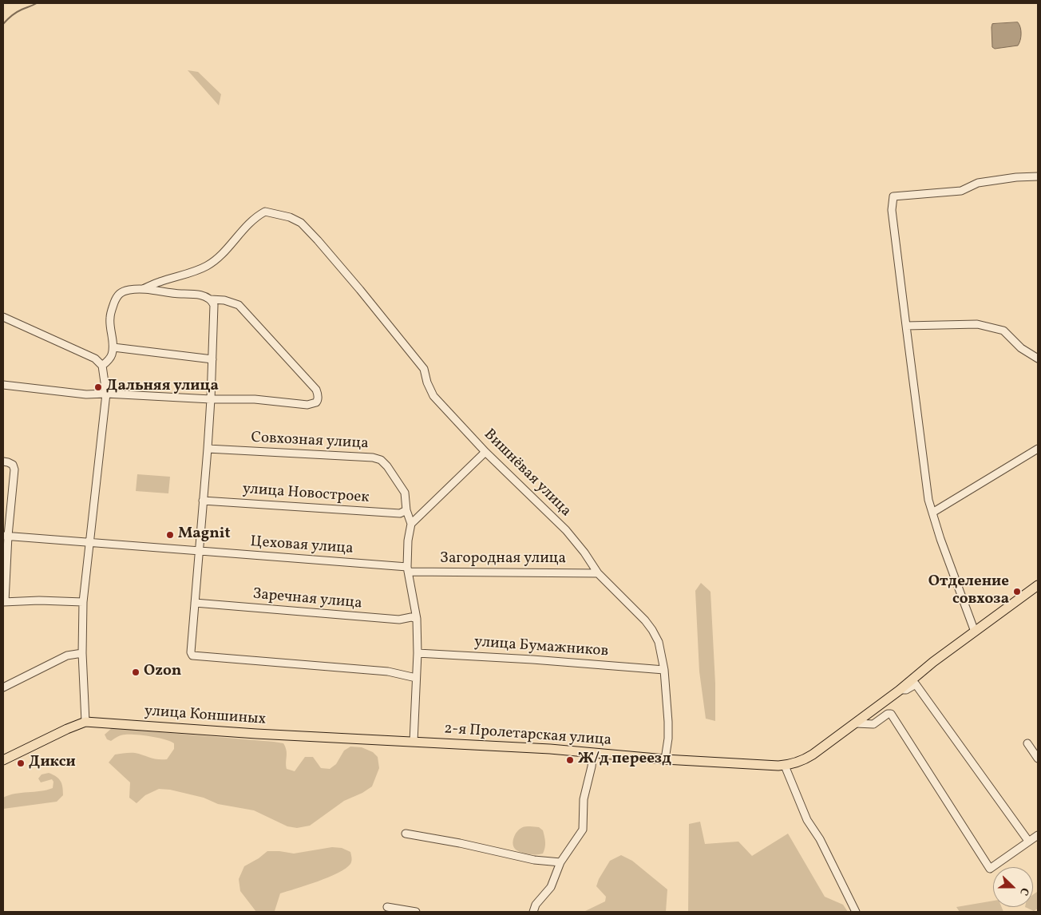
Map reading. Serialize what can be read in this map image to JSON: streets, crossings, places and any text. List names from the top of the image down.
{
  "streets": {
    "main road": ["улица Коншиных", "2-я Пролетарская улица"],
    "street": [
      "Совхозная улица",
      "Вишнёвая улица",
      "улица Новостроек",
      "Цеховая улица",
      "Загородная улица",
      "Заречная улица",
      "улица Бумажников"
    ]
  },
  "crossings": [
    ["Совхозная улица", "улица Новостроек"],
    ["Совхозная улица", "Цеховая улица"],
    ["Совхозная улица", "Загородная улица"],
    ["Совхозная улица", "Заречная улица"],
    ["Совхозная улица", "улица Бумажников"],
    ["Совхозная улица", "улица Коншиных"],
    ["Совхозная улица", "2-я Пролетарская улица"],
    ["Вишнёвая улица", "Загородная улица"],
    ["Вишнёвая улица", "улица Бумажников"],
    ["Вишнёвая улица", "2-я Пролетарская улица"],
    ["Цеховая улица", "Загородная улица"],
    ["улица Коншиных", "2-я Пролетарская улица"]
  ],
  "places": [
    "Дальняя улица",
    "Magnit",
    "Отделение совхоза",
    "Ozon",
    "Ж/д переезд",
    "Дикси"
  ],
  "north": "right"
}
